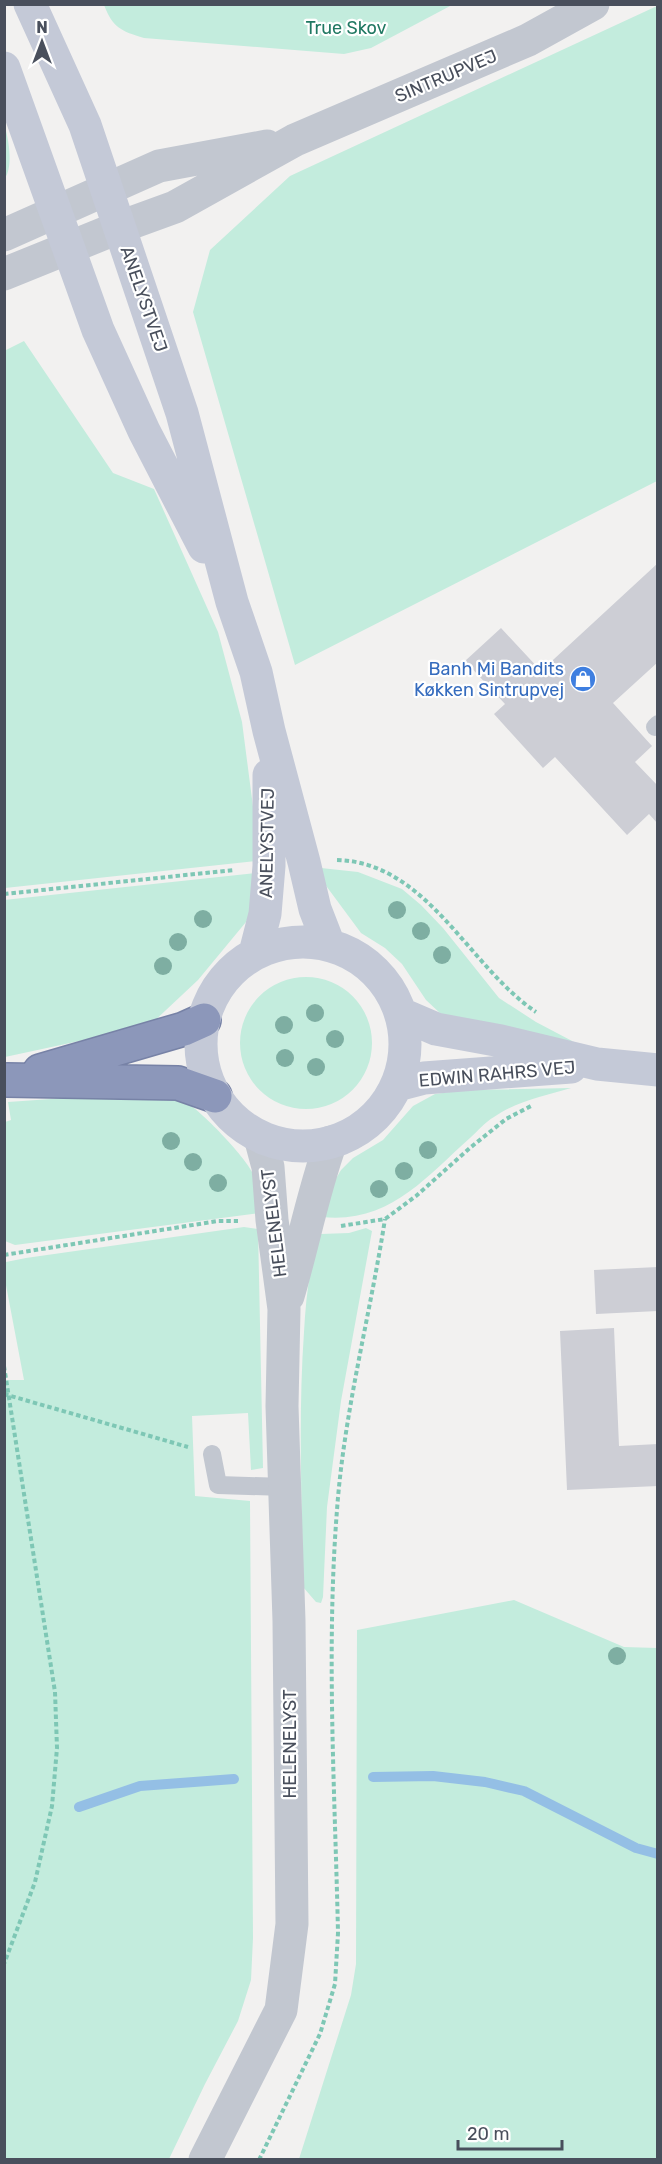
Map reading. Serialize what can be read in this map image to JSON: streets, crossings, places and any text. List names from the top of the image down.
{
  "streets": {
    "street": [
      "SINTRUPVEJ",
      "ANELYSTVEJ",
      "EDWIN RAHRS VEJ",
      "HELENELYST"
    ]
  },
  "crossings": [
    ["SINTRUPVEJ", "ANELYSTVEJ"],
    ["ANELYSTVEJ", "EDWIN RAHRS VEJ"],
    ["ANELYSTVEJ", "HELENELYST"],
    ["EDWIN RAHRS VEJ", "HELENELYST"]
  ],
  "parks": ["True Skov"],
  "places": {
    "shop": ["Banh Mi Bandits Køkken Sintrupvej"]
  },
  "scale_bar": "20 m",
  "north": "top"
}
